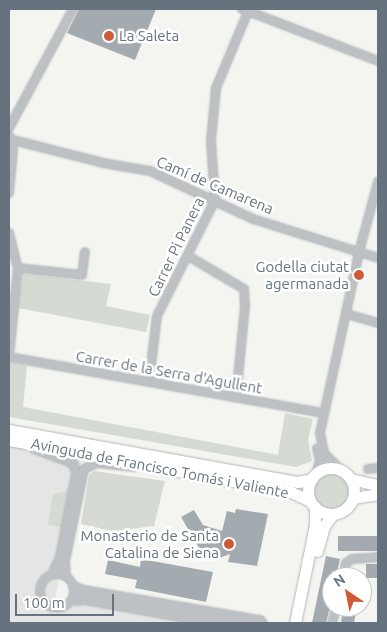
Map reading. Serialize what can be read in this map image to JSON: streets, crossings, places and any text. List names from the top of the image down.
{
  "streets": {
    "main road": ["Avinguda de Francisco Tomás i Valiente"],
    "street": ["Camí de Camarena", "Carrer Pi Panera", "Carrer de la Serra d'Agullent"]
  },
  "crossings": [
    ["Camí de Camarena", "Carrer Pi Panera"],
    ["Carrer Pi Panera", "Carrer de la Serra d'Agullent"]
  ],
  "places": ["La Saleta", "Godella ciutat agermanada", "Monasterio de Santa Catalina de Siena"],
  "scale_bar": "100 m",
  "north": "top left"
}
